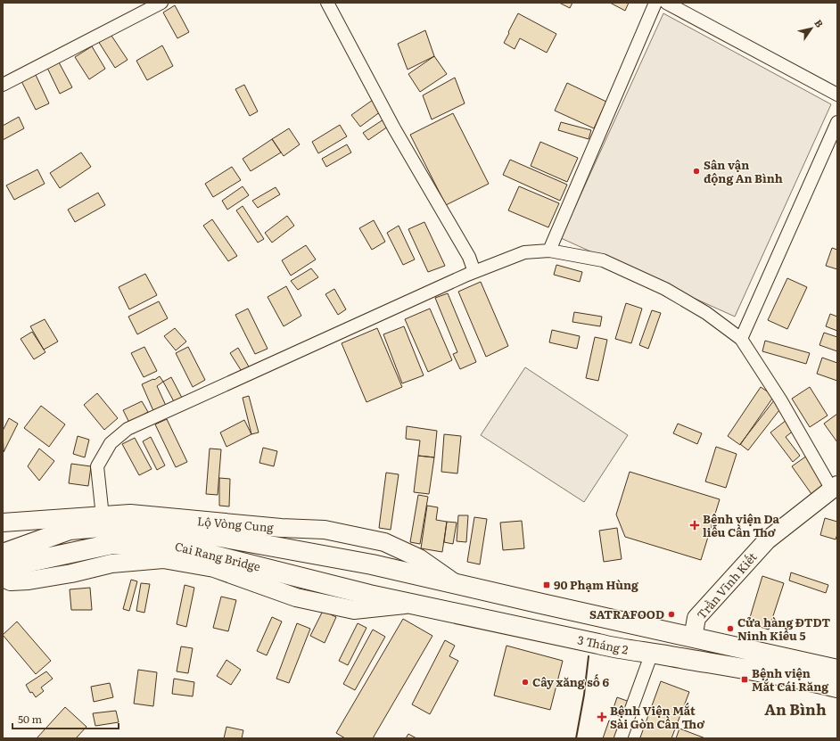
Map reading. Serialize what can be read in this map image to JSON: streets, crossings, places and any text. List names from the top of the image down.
{
  "streets": {
    "highway": ["Cai Rang Bridge", "3 Tháng 2"],
    "main road": ["Lộ Vòng Cung", "Trần Vĩnh Kiết"]
  },
  "crossings": [
    ["Lộ Vòng Cung", "Cai Rang Bridge"],
    ["Cai Rang Bridge", "3 Tháng 2"]
  ],
  "districts": ["An Bình"],
  "places": {
    "other": [
      "Sân vận động An Bình",
      "SATRAFOOD",
      "Cửa hàng ĐTDT Ninh Kiều 5",
      "Cây xăng số 6"
    ],
    "health": ["Bệnh viện Da liễu Cần Thơ", "Bệnh Viện Mắt Sài Gòn Cần Thơ"],
    "transit": ["90 Phạm Hùng", "Bệnh viện Mắt Cái Răng"]
  },
  "scale_bar": "50 m",
  "north": "top right"
}
